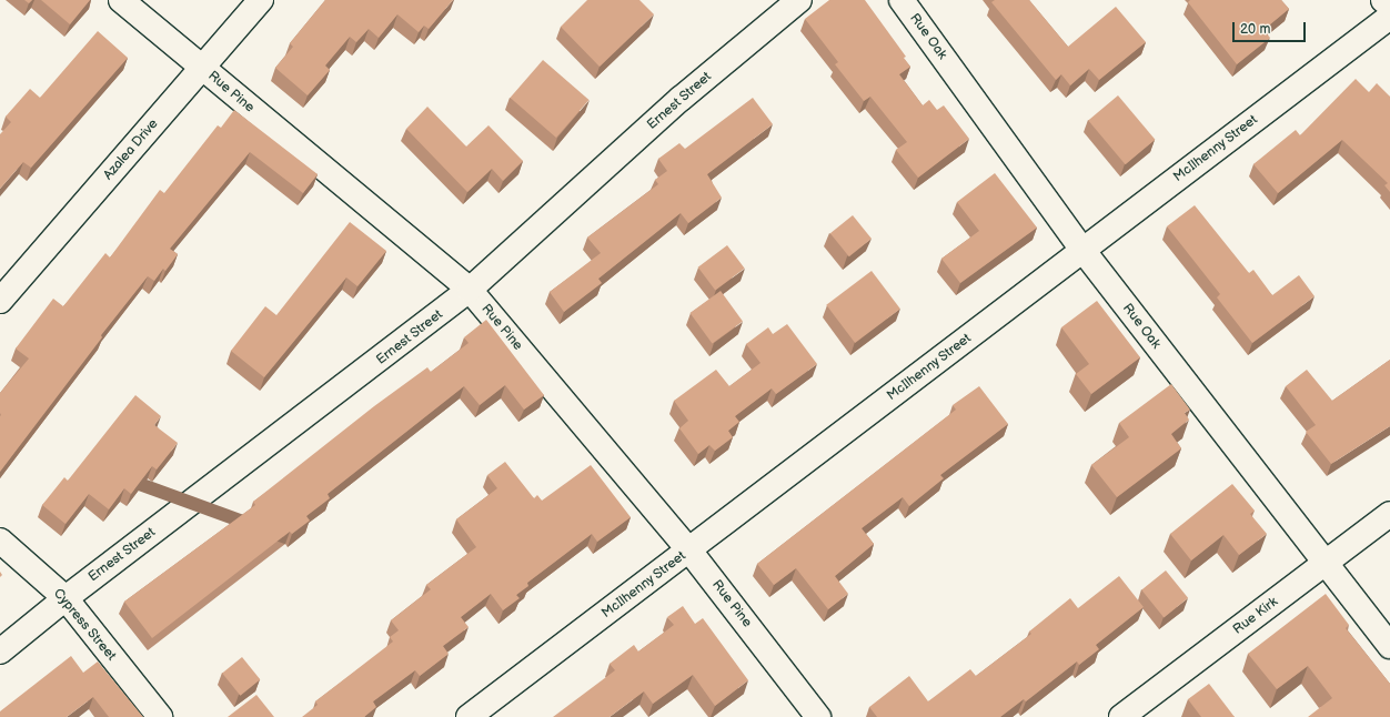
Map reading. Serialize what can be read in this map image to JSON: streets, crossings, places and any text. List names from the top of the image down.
{
  "streets": {
    "street": [
      "Rue Oak",
      "Rue Pine",
      "Ernest Street",
      "McIlhenny Street",
      "Azalea Drive",
      "Rue Kirk",
      "Cypress Street"
    ]
  },
  "crossings": [
    ["Rue Oak", "McIlhenny Street"],
    ["Rue Oak", "Rue Kirk"],
    ["Rue Pine", "Ernest Street"],
    ["Rue Pine", "McIlhenny Street"],
    ["Rue Pine", "Azalea Drive"],
    ["Ernest Street", "Cypress Street"]
  ],
  "scale_bar": "20 m"
}
